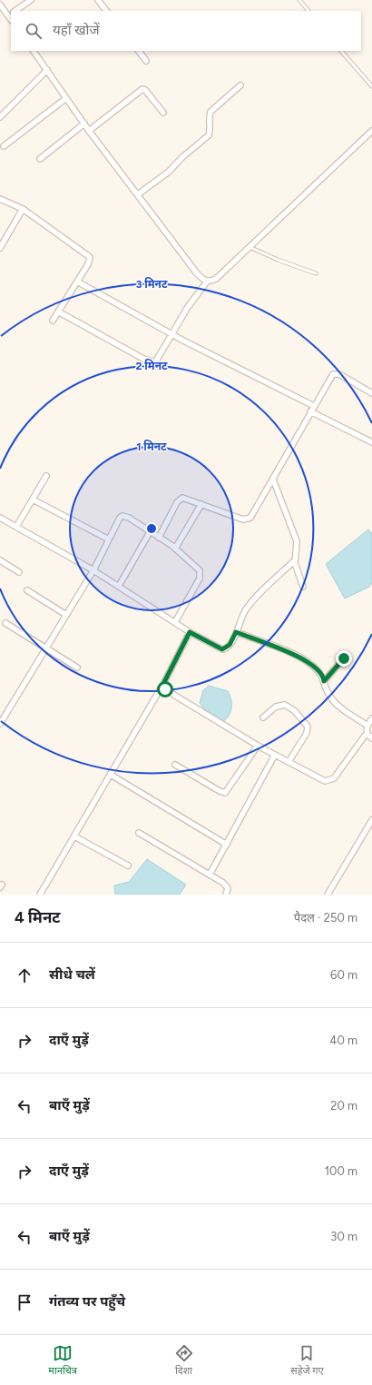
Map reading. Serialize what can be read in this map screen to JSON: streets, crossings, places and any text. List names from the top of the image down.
{
  "page": {
    "search": "यहाँ खोजें",
    "heading": ["4 मिनट", "पैदल · 250 m"],
    "list": [
      ["सीधे चलें", "60 m"],
      ["दाएँ मुड़ें", "40 m"],
      ["बाएँ मुड़ें", "20 m"],
      ["दाएँ मुड़ें", "100 m"],
      ["बाएँ मुड़ें", "30 m"],
      "गंतव्य पर पहुँचे"
    ],
    "nav": ["मानचित्र", "दिशा", "सहेजे गए"]
  },
  "rings": ["3 मिनट", "2 मिनट", "1 मिनट"]
}
